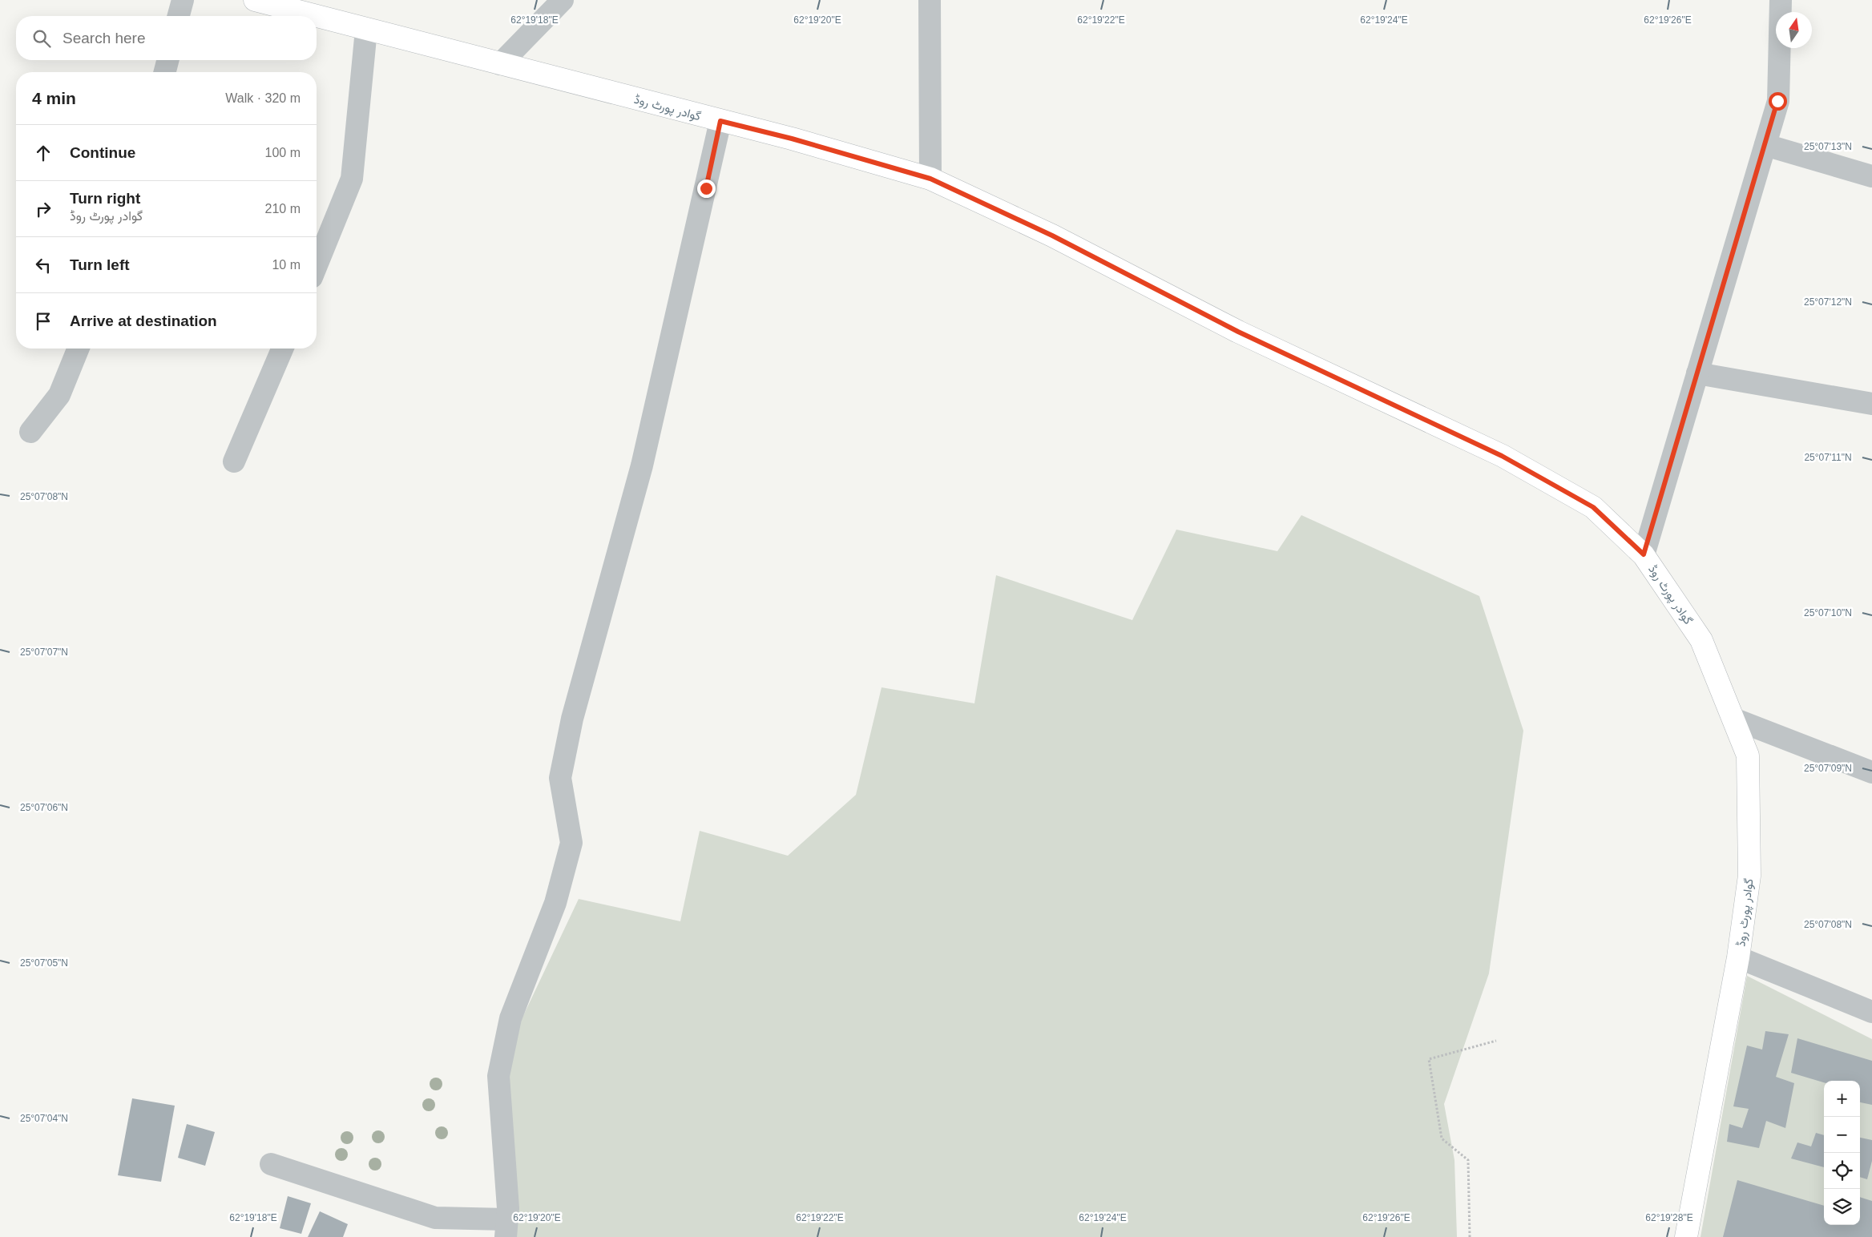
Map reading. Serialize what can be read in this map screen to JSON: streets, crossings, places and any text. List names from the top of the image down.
{
  "streets": {
    "main road": ["گوادر پورٹ روڈ"]
  },
  "north": "top",
  "page": {
    "search": "Search here",
    "heading": ["4 min", "Walk · 320 m"],
    "list": [
      ["Continue", "100 m"],
      ["Turn right", "گوادر پورٹ روڈ", "210 m"],
      ["Turn left", "10 m"],
      "Arrive at destination"
    ],
    "map_buttons": ["+", "−"]
  },
  "coordinates": [
    "62°19'18\"E",
    "62°19'20\"E",
    "62°19'22\"E",
    "62°19'24\"E",
    "62°19'26\"E",
    "25°07'13\"N",
    "25°07'12\"N",
    "25°07'11\"N",
    "25°07'08\"N",
    "25°07'10\"N",
    "25°07'07\"N",
    "25°07'09\"N",
    "25°07'06\"N",
    "25°07'05\"N",
    "25°07'04\"N",
    "62°19'28\"E"
  ]
}
